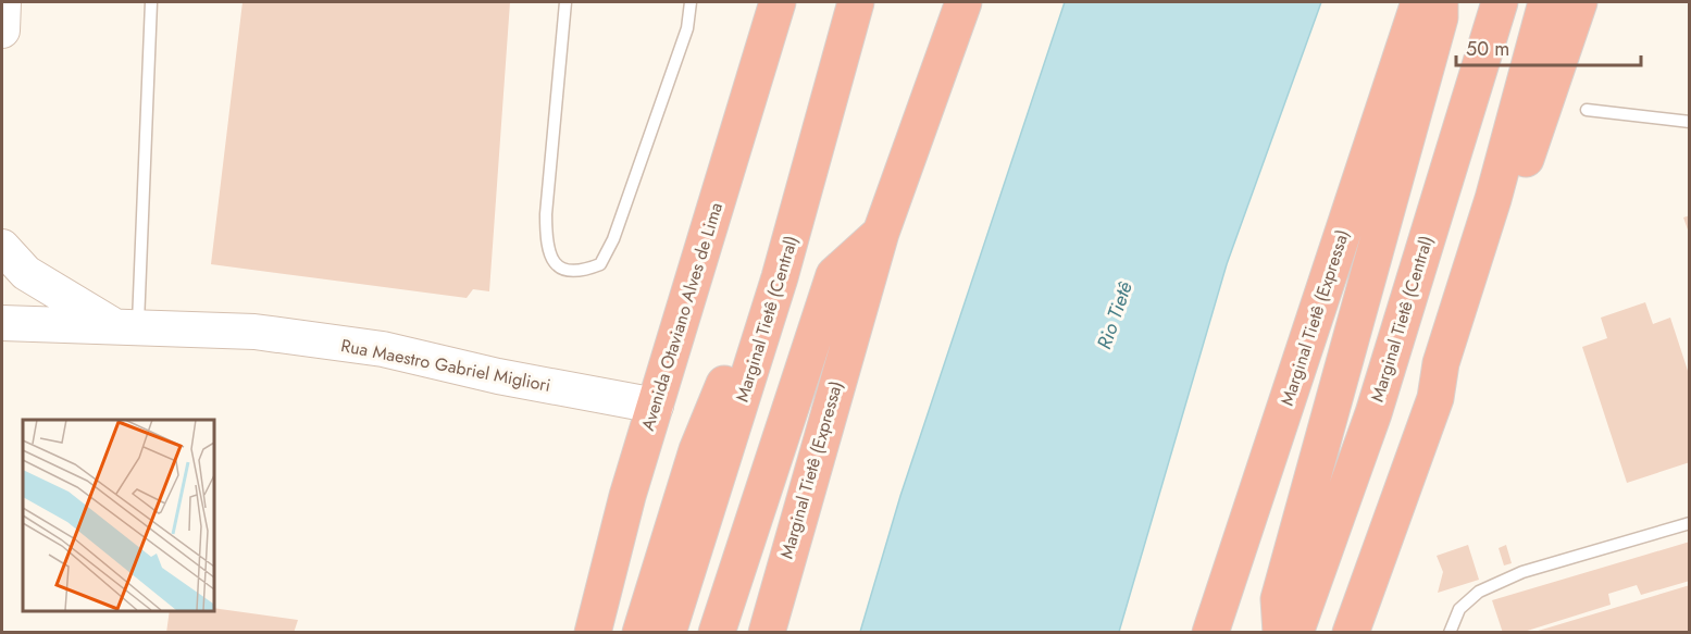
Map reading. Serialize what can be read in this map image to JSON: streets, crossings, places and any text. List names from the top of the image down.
{
  "streets": {
    "highway": ["Avenida Otaviano Alves de Lima", "Marginal Tietê (Expressa)", "Marginal Tietê (Central)"],
    "main road": ["Rua Maestro Gabriel Migliori"]
  },
  "crossings": [
    ["Avenida Otaviano Alves de Lima", "Rua Maestro Gabriel Migliori"]
  ],
  "water": ["Rio Tietê"],
  "scale_bar": "50 m"
}
